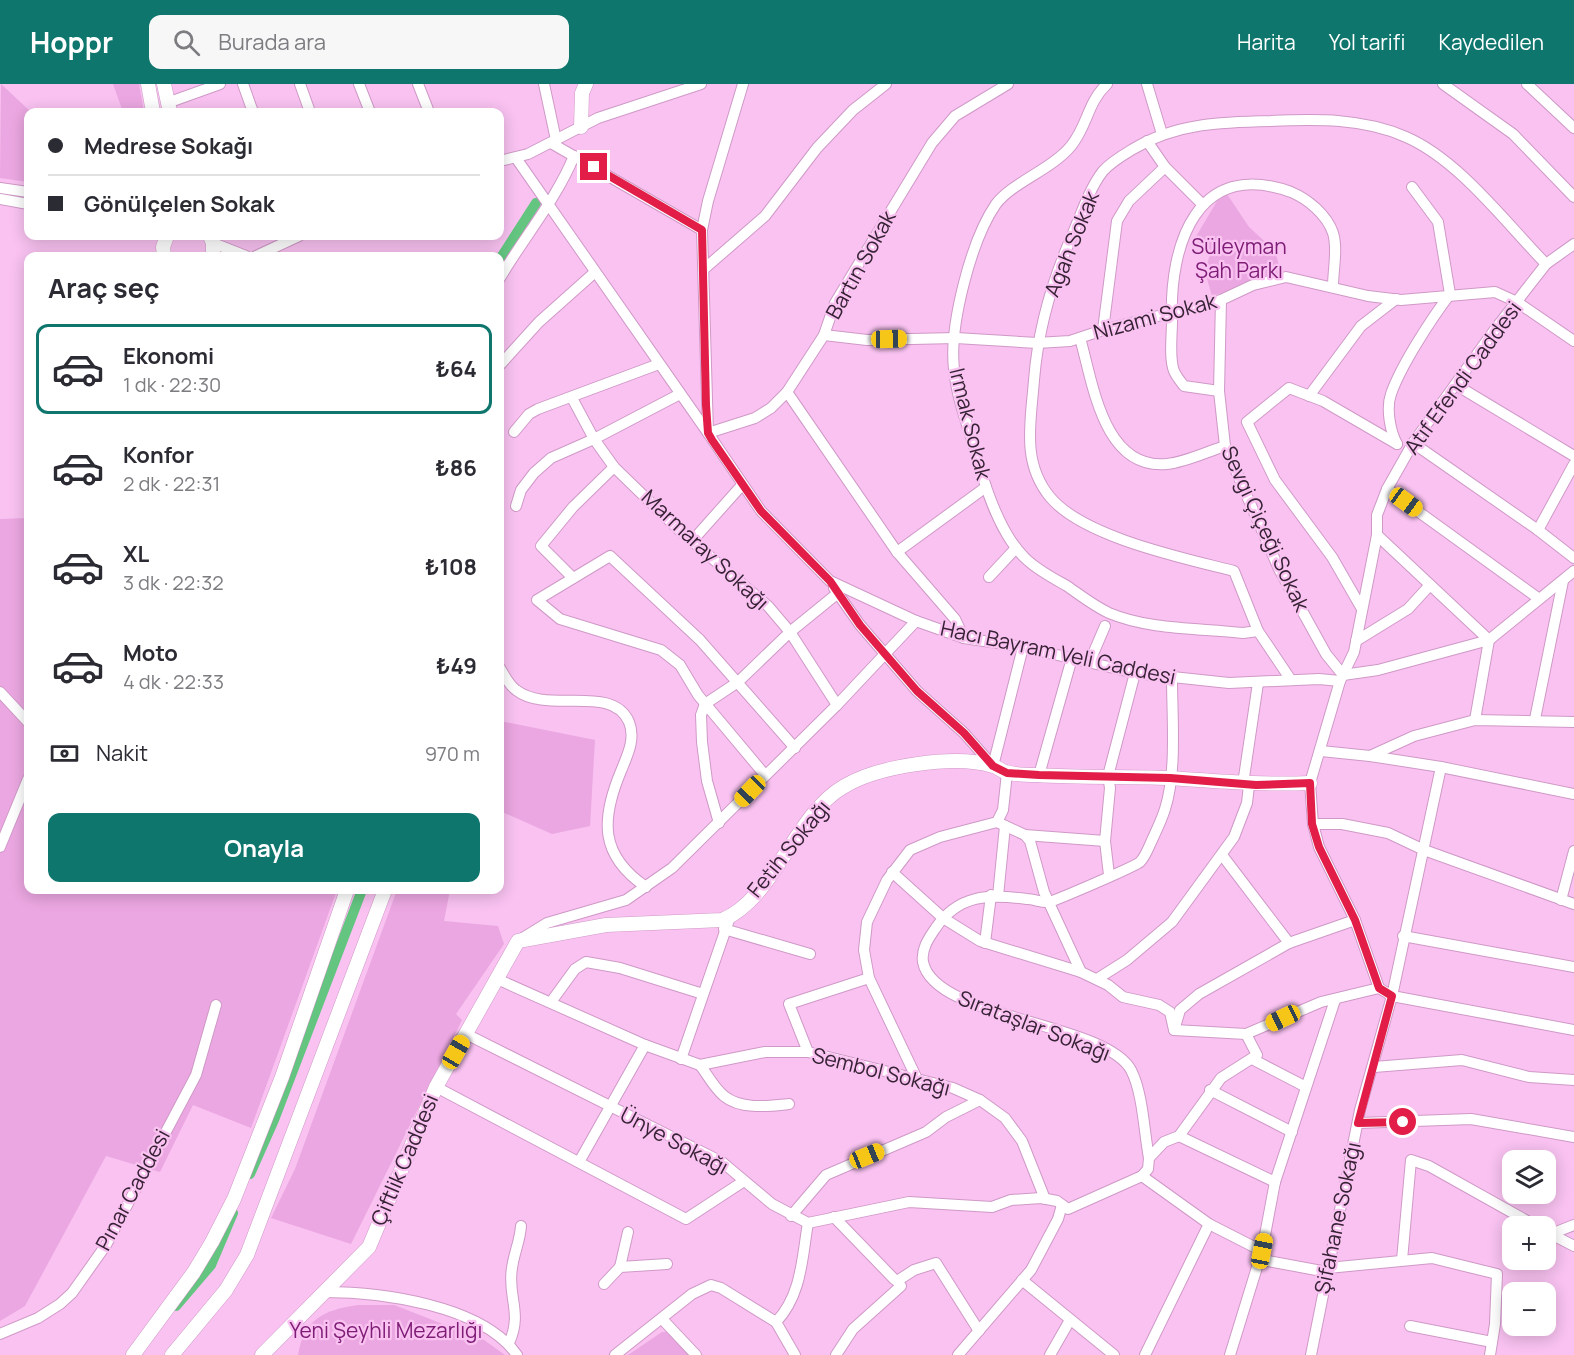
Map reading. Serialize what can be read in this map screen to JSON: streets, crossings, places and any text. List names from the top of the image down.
{
  "streets": {
    "street": [
      "Agah Sokak",
      "Bartın Sokak",
      "Nizami Sokak",
      "Atıf Efendi Caddesi",
      "Irmak Sokak",
      "Sevgi Çiçeği Sokak",
      "Marmaray Sokağı",
      "Hacı Bayram Veli Caddesi",
      "Fetih Sokağı",
      "Sırataşlar Sokağı",
      "Sembol Sokağı",
      "Ünye Sokağı",
      "Çiftlik Caddesi",
      "Pınar Caddesi",
      "Şifahane Sokağı"
    ]
  },
  "crossings": [
    ["Agah Sokak", "Nizami Sokak"],
    ["Agah Sokak", "Atıf Efendi Caddesi"],
    ["Agah Sokak", "Irmak Sokak"],
    ["Agah Sokak", "Hacı Bayram Veli Caddesi"],
    ["Bartın Sokak", "Nizami Sokak"],
    ["Bartın Sokak", "Hacı Bayram Veli Caddesi"],
    ["Nizami Sokak", "Atıf Efendi Caddesi"],
    ["Nizami Sokak", "Irmak Sokak"],
    ["Nizami Sokak", "Sevgi Çiçeği Sokak"],
    ["Atıf Efendi Caddesi", "Sevgi Çiçeği Sokak"],
    ["Atıf Efendi Caddesi", "Hacı Bayram Veli Caddesi"],
    ["Atıf Efendi Caddesi", "Fetih Sokağı"],
    ["Sevgi Çiçeği Sokak", "Hacı Bayram Veli Caddesi"],
    ["Sembol Sokağı", "Çiftlik Caddesi"],
    ["Ünye Sokağı", "Çiftlik Caddesi"]
  ],
  "parks": ["Süleyman Şah Parkı", "Yeni Şeyhli Mezarlığı"],
  "page": {
    "header": "Hoppr",
    "search": "Burada ara",
    "nav": ["Harita", "Yol tarifi", "Kaydedilen"],
    "banner": ["Medrese Sokağı", "Gönülçelen Sokak"],
    "heading": "Araç seç",
    "list": [
      {
        "name": "Ekonomi",
        "note": "1 dk · 22:30",
        "value": "₺64"
      },
      {
        "name": "Konfor",
        "note": "2 dk · 22:31",
        "value": "₺86"
      },
      {
        "name": "XL",
        "note": "3 dk · 22:32",
        "value": "₺108"
      },
      {
        "name": "Moto",
        "note": "4 dk · 22:33",
        "value": "₺49"
      }
    ],
    "pay": ["Nakit", "970 m"],
    "buttons": "Onayla",
    "map_buttons": ["+", "−"]
  }
}
